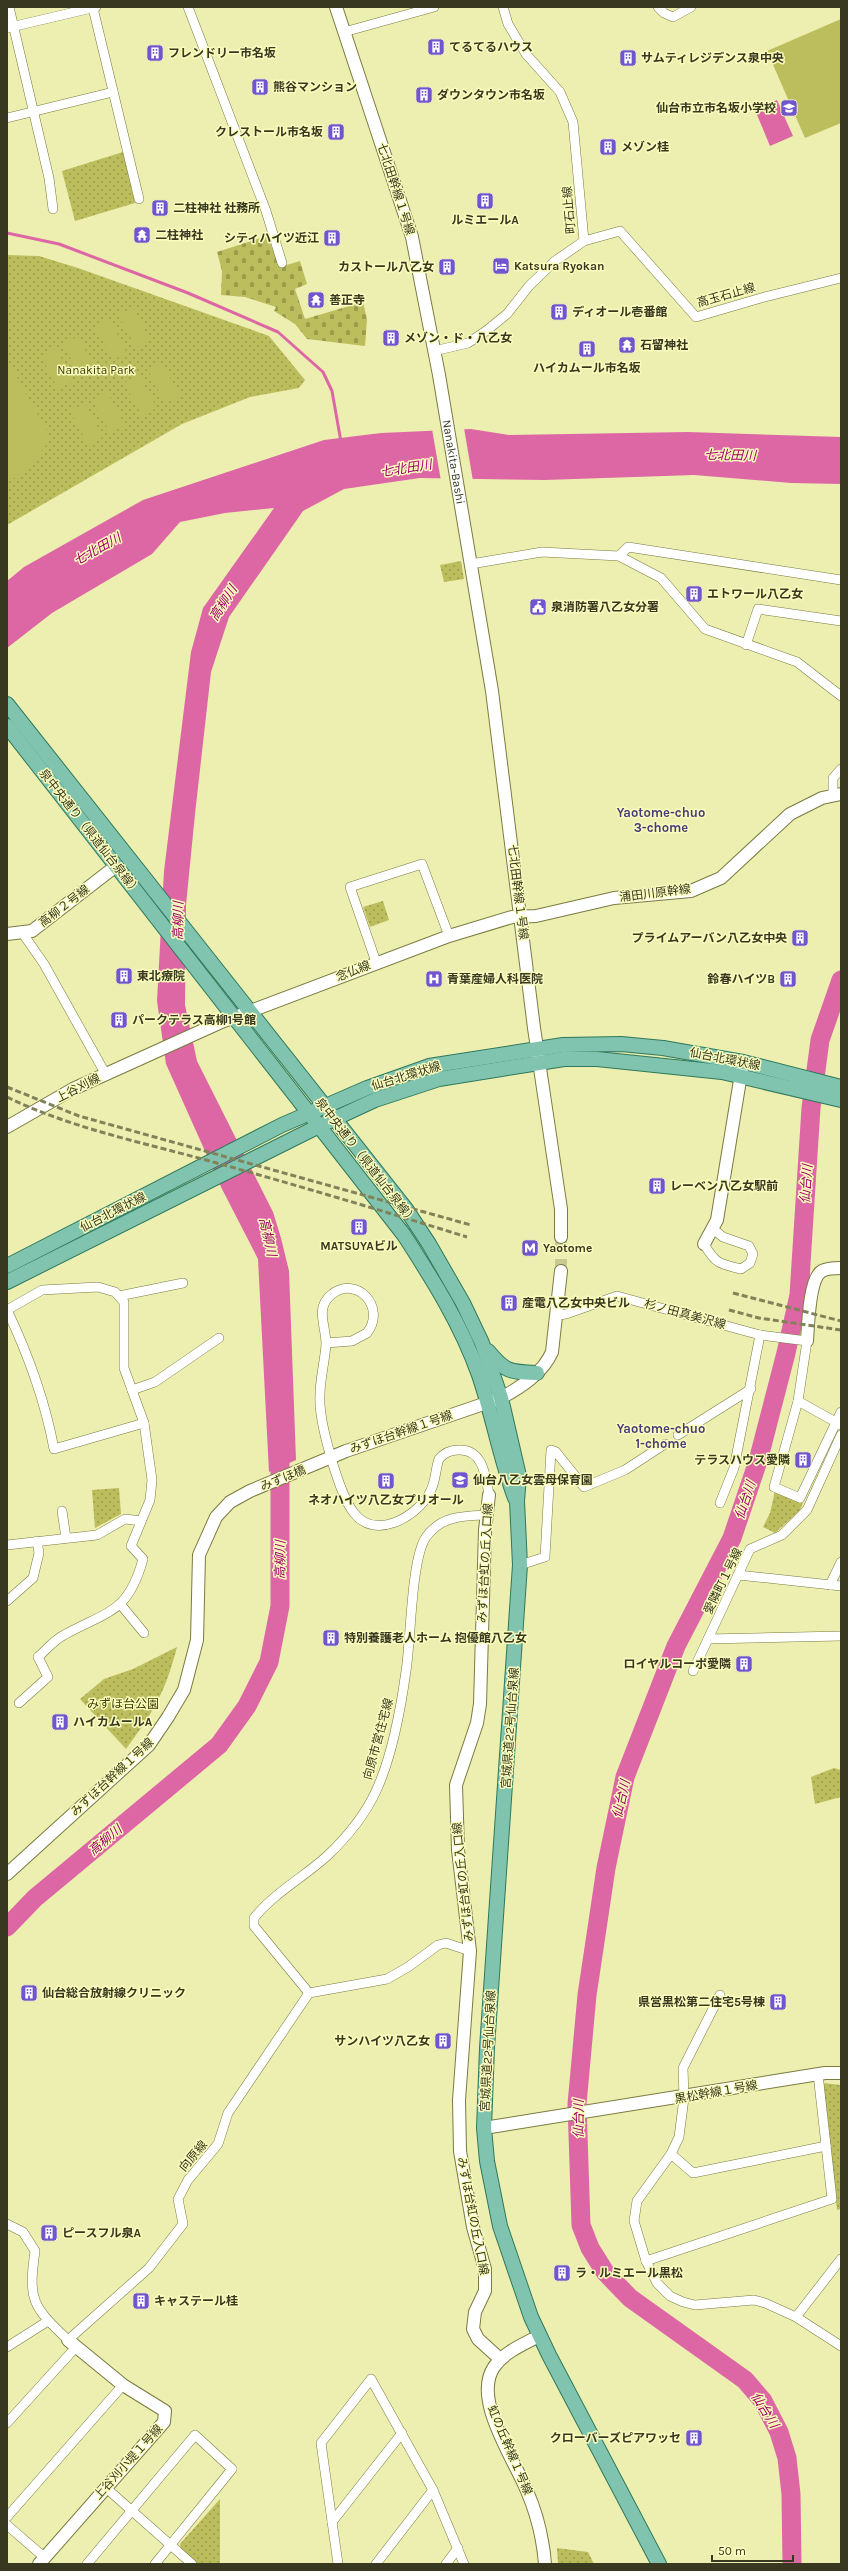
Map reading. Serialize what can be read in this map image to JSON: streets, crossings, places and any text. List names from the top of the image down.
{
  "streets": {
    "main road": ["泉中央通り（県道仙台泉線）", "仙台北環状線", "宮城県道22号仙台泉線"],
    "street": [
      "七北田幹線１号線",
      "町石止線",
      "高玉石止線",
      "Nanakita-Bashi",
      "浦田川原幹線",
      "高柳２号線",
      "念仏線",
      "上谷刈線",
      "杉ノ田真美沢線",
      "みずほ台幹線１号線",
      "みずほ橋",
      "みずほ台虹の丘入口線",
      "愛隣町１号線",
      "向原市営住宅線",
      "黒松幹線１号線",
      "向原線",
      "虹の丘幹線１号線",
      "上谷刈小堤１号線"
    ]
  },
  "crossings": [
    ["七北田幹線１号線", "町石止線"],
    ["七北田幹線１号線", "Nanakita-Bashi"],
    ["七北田幹線１号線", "浦田川原幹線"],
    ["七北田幹線１号線", "念仏線"],
    ["七北田幹線１号線", "仙台北環状線"],
    ["町石止線", "高玉石止線"],
    ["泉中央通り（県道仙台泉線）", "高柳２号線"],
    ["泉中央通り（県道仙台泉線）", "念仏線"],
    ["泉中央通り（県道仙台泉線）", "仙台北環状線"],
    ["泉中央通り（県道仙台泉線）", "みずほ台幹線１号線"],
    ["泉中央通り（県道仙台泉線）", "宮城県道22号仙台泉線"],
    ["浦田川原幹線", "念仏線"],
    ["念仏線", "上谷刈線"],
    ["みずほ台幹線１号線", "みずほ橋"],
    ["みずほ台幹線１号線", "みずほ台虹の丘入口線"],
    ["みずほ台幹線１号線", "宮城県道22号仙台泉線"],
    ["みずほ台虹の丘入口線", "向原市営住宅線"],
    ["みずほ台虹の丘入口線", "虹の丘幹線１号線"],
    ["宮城県道22号仙台泉線", "黒松幹線１号線"],
    ["宮城県道22号仙台泉線", "虹の丘幹線１号線"],
    ["向原市営住宅線", "向原線"],
    ["向原線", "上谷刈小堤１号線"]
  ],
  "districts": ["Yaotome-chuo 3-chome", "Yaotome-chuo 1-chome"],
  "water": ["七北田川", "高柳川", "仙台川"],
  "parks": ["Nanakita Park", "みずほ台公園"],
  "places": {
    "building": [
      "てるてるハウス",
      "フレンドリー市名坂",
      "サムティレジデンス泉中央",
      "熊谷マンション",
      "ダウンタウン市名坂",
      "クレストール市名坂",
      "メゾン桂",
      "ルミエールA",
      "二柱神社 社務所",
      "シティハイツ近江",
      "カストール八乙女",
      "ディオール壱番館",
      "メゾン・ド・八乙女",
      "ハイカムール市名坂",
      "エトワール八乙女",
      "プライムアーバン八乙女中央",
      "東北療院",
      "鈴春ハイツB",
      "パークテラス高柳1号館",
      "レーベン八乙女駅前",
      "MATSUYAビル",
      "産電八乙女中央ビル",
      "テラスハウス愛隣",
      "ネオハイツ八乙女プリオール",
      "特別養護老人ホーム 抱優館八乙女",
      "ロイヤルコーポ愛隣",
      "ハイカムールA",
      "仙台総合放射線クリニック",
      "県営黒松第二住宅5号棟",
      "サンハイツ八乙女",
      "ピースフル泉A",
      "ラ・ルミエール黒松",
      "キャステール桂",
      "クローバーズピアワッセ"
    ],
    "school or university": ["仙台市立市名坂小学校", "仙台八乙女雲母保育園"],
    "temple": ["二柱神社", "善正寺", "石留神社"],
    "hotel": ["Katsura Ryokan"],
    "public building": ["泉消防署八乙女分署"],
    "hospital": ["青葉産婦人科医院"],
    "metro station": ["Yaotome"]
  },
  "scale_bar": "50 m"
}
